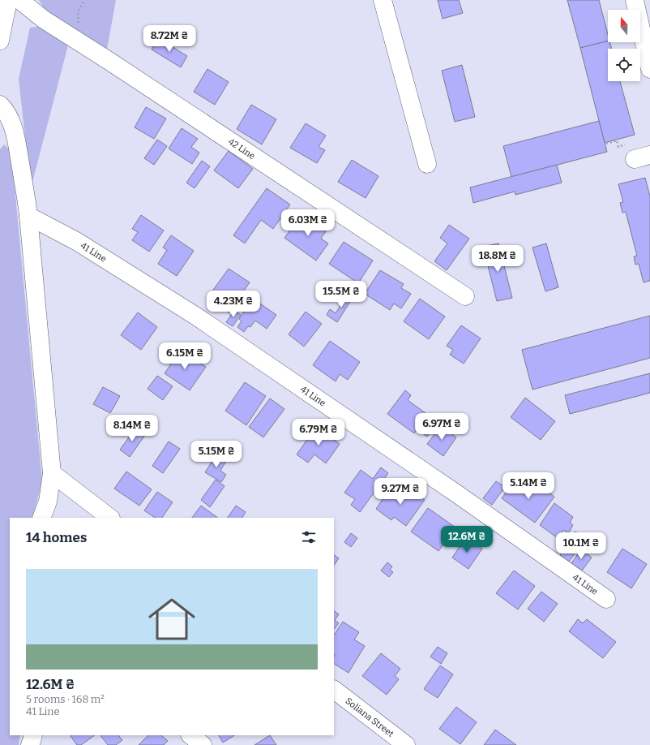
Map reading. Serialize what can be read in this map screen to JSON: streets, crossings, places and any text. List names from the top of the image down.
{
  "streets": {
    "main road": ["42 Line", "41 Line", "Soliana Street"]
  },
  "north": "top",
  "page": {
    "price": [
      "8.72M ₴",
      "6.03M ₴",
      "18.8M ₴",
      "15.5M ₴",
      "4.23M ₴",
      "6.15M ₴",
      "6.97M ₴",
      "8.14M ₴",
      "6.79M ₴",
      "5.15M ₴",
      "5.14M ₴",
      "9.27M ₴",
      "12.6M ₴",
      "10.1M ₴"
    ],
    "heading": "14 homes",
    "list": [
      {
        "name": "12.6M ₴",
        "note": "5 rooms · 168 m² · 41 Line"
      }
    ]
  }
}
